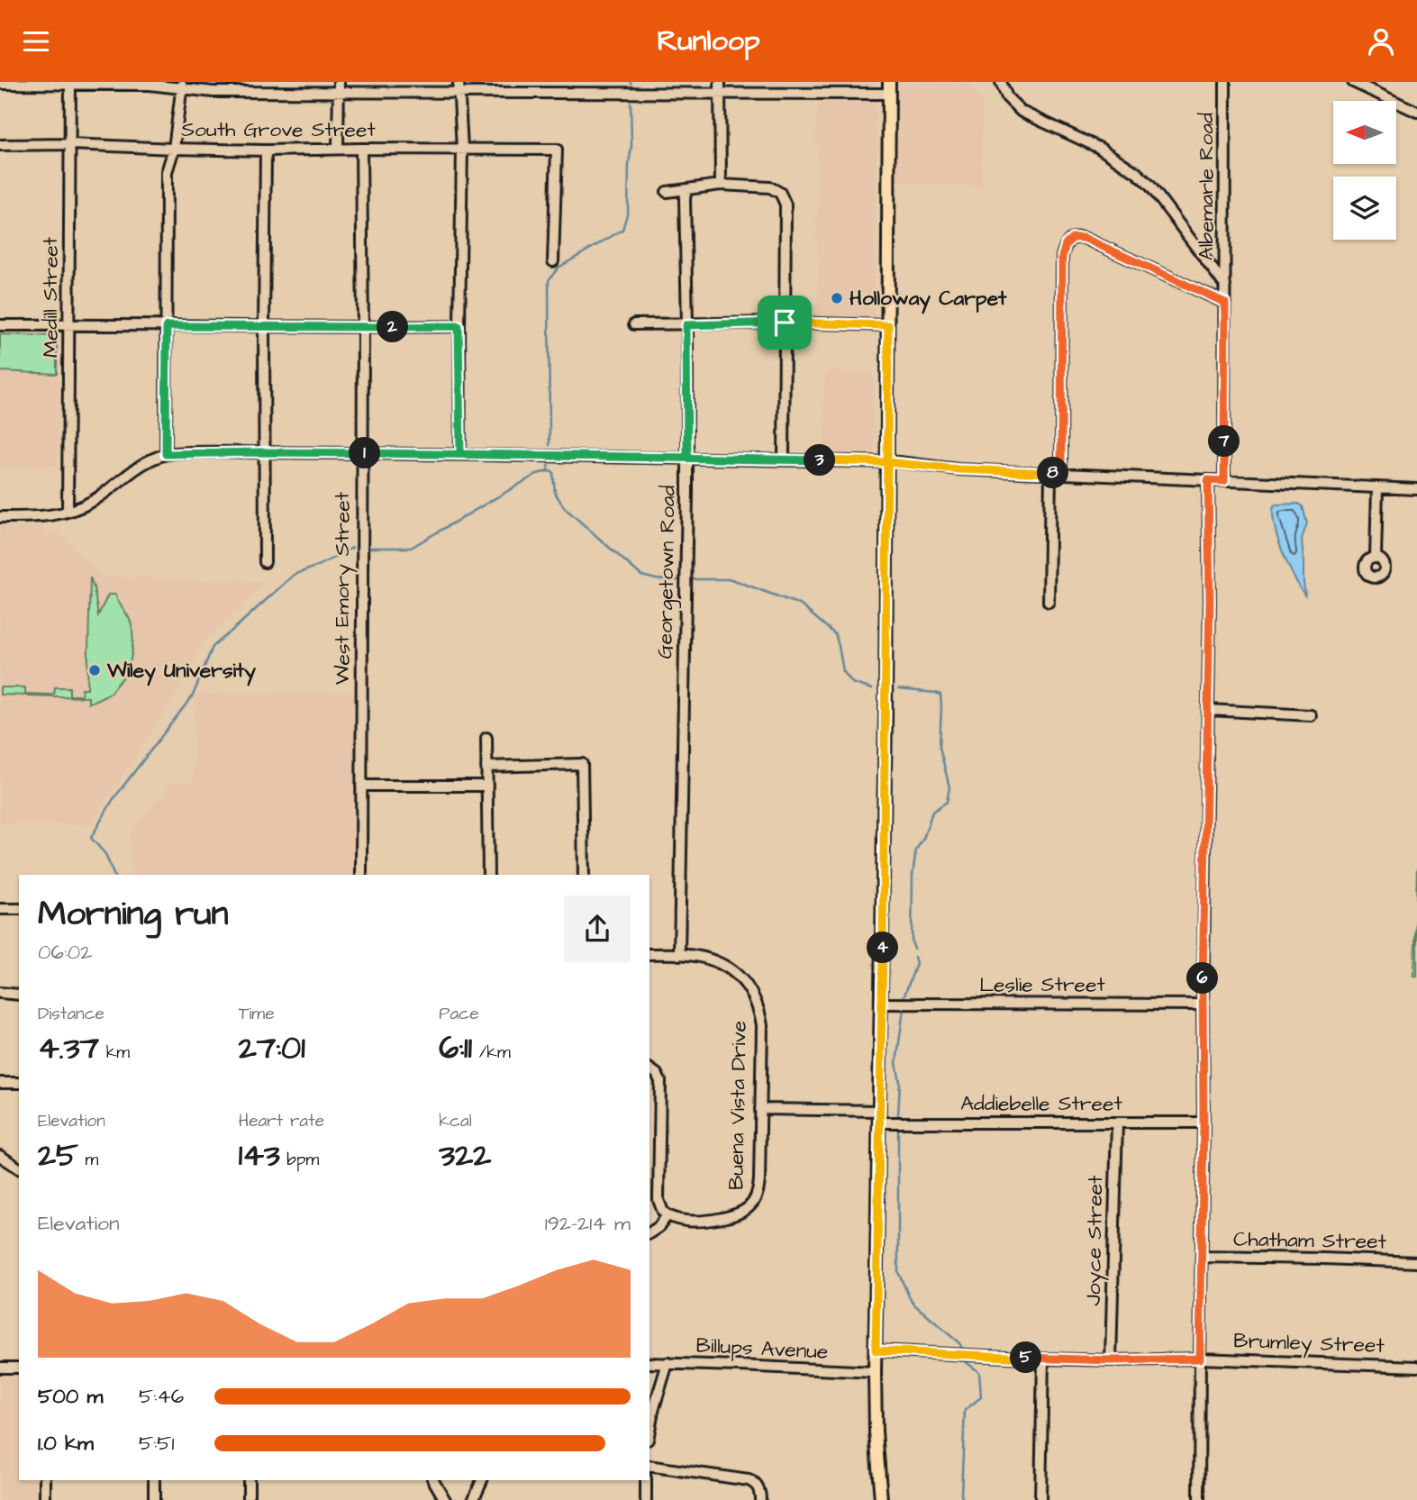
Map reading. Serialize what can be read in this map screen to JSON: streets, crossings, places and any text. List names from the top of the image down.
{
  "streets": {
    "street": [
      "South Grove Street",
      "Albemarle Road",
      "Medill Street",
      "Georgetown Road",
      "West Emory Street",
      "Leslie Street",
      "Addiebelle Street",
      "Buena Vista Drive",
      "Joyce Street",
      "Chatham Street",
      "Brumley Street",
      "Billups Avenue"
    ]
  },
  "crossings": [
    ["South Grove Street", "Medill Street"],
    ["South Grove Street", "West Emory Street"],
    ["Georgetown Road", "Buena Vista Drive"],
    ["Addiebelle Street", "Buena Vista Drive"],
    ["Addiebelle Street", "Joyce Street"],
    ["Joyce Street", "Brumley Street"]
  ],
  "places": ["Holloway Carpet", "Wiley University"],
  "north": "left",
  "page": {
    "header": "Runloop",
    "pins": [
      "2",
      "7",
      "1",
      "3",
      "8",
      "4",
      "6",
      "5"
    ],
    "heading": ["Morning run", "06:02"],
    "stats": [
      ["Distance", "4.37 km"],
      ["Time", "27:01"],
      ["Pace", "6:11 /km"],
      ["Elevation", "25 m"],
      ["Heart rate", "143 bpm"],
      ["kcal", "322"]
    ],
    "chart": ["Elevation", "192–214 m"],
    "list": [
      {
        "name": "500 m",
        "note": "5:46"
      },
      {
        "name": "1.0 km",
        "note": "5:51"
      }
    ]
  }
}
